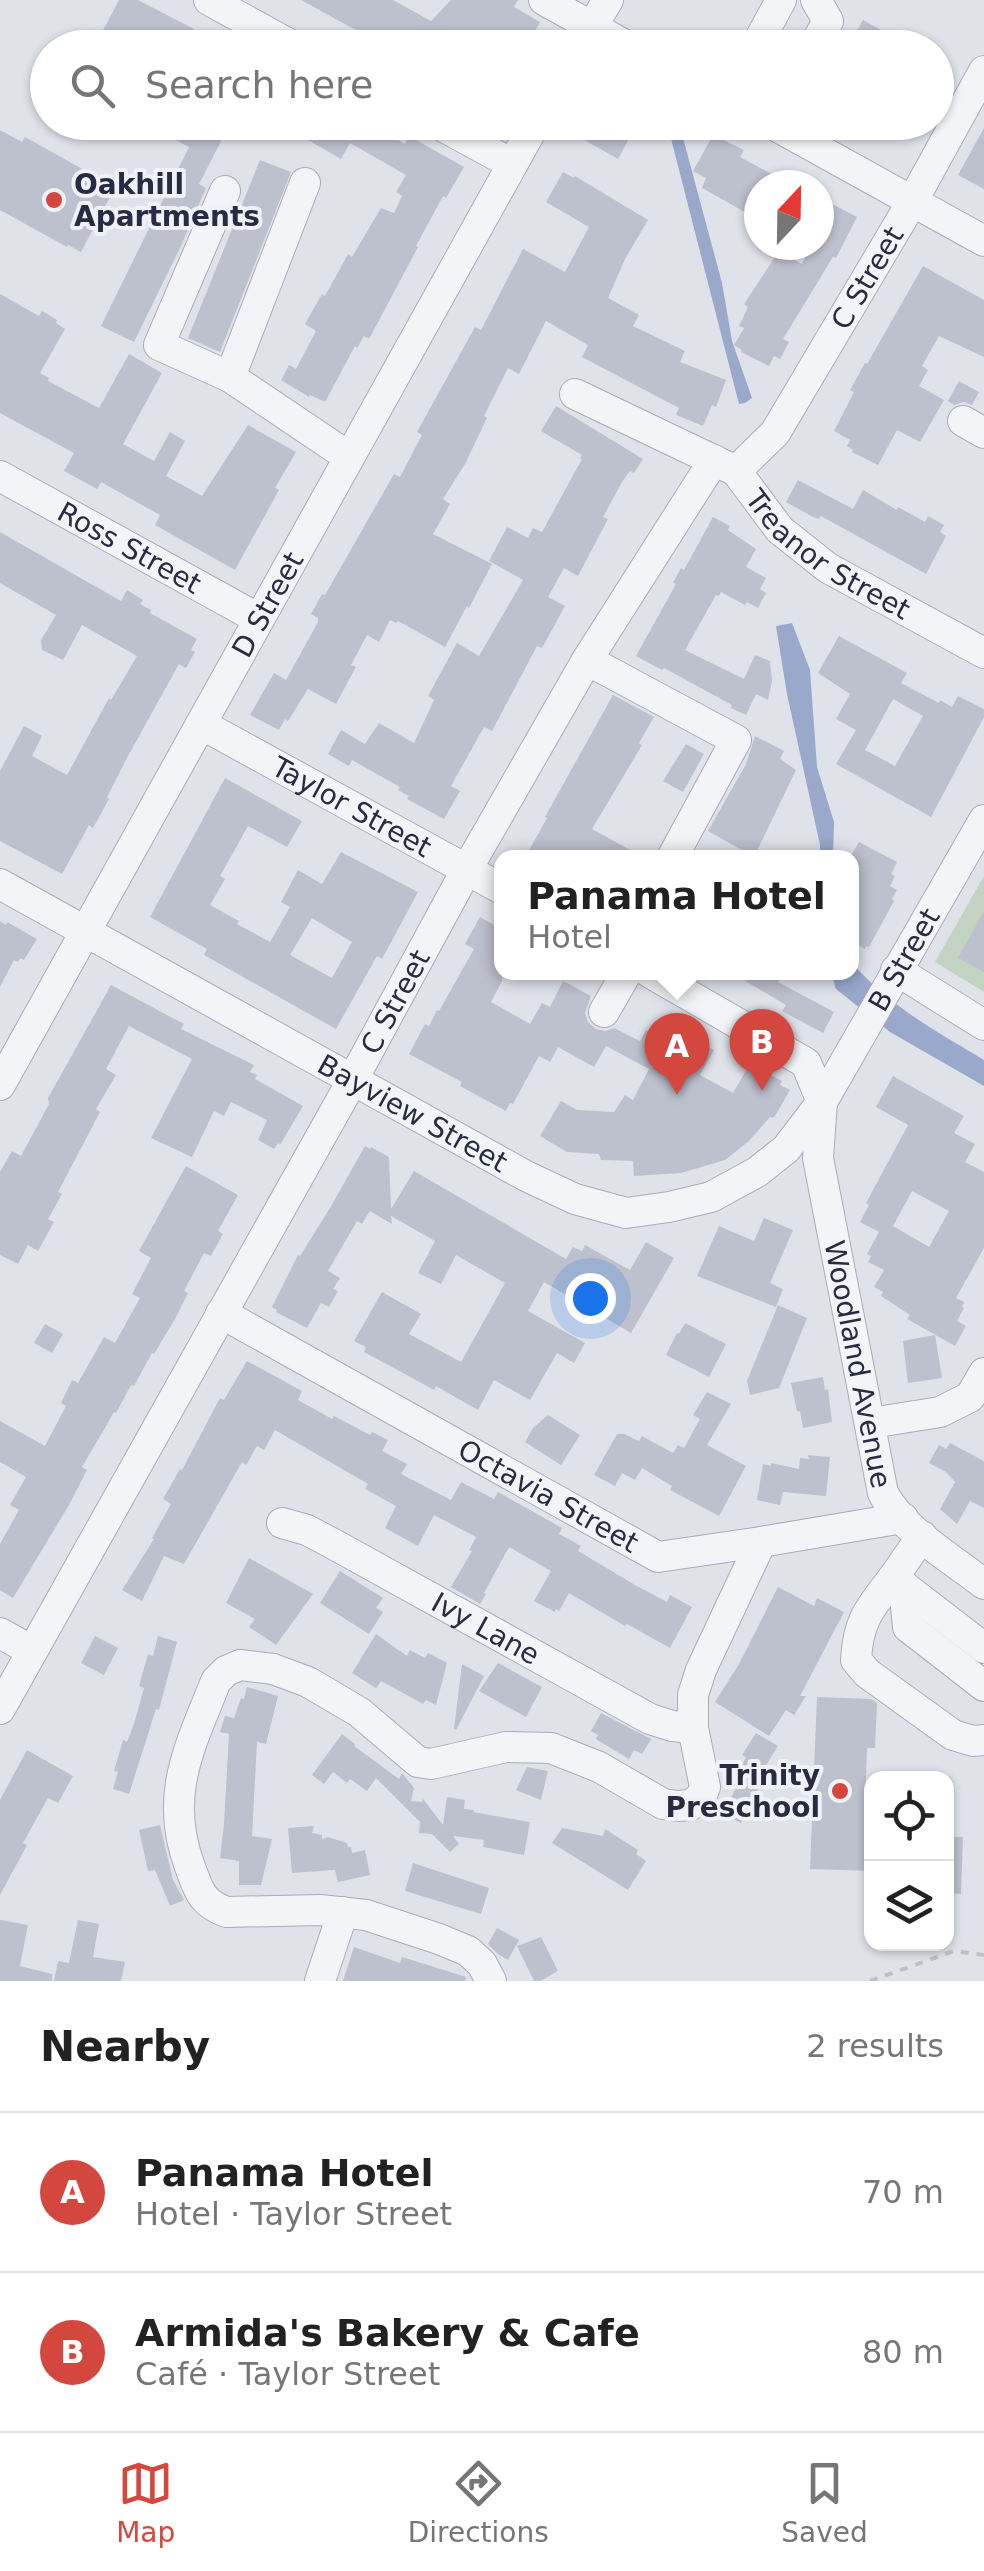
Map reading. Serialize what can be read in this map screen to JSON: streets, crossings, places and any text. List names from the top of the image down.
{
  "streets": {
    "street": [
      "C Street",
      "Ross Street",
      "Treanor Street",
      "D Street",
      "Taylor Street",
      "B Street",
      "Bayview Street",
      "Woodland Avenue",
      "Octavia Street",
      "Ivy Lane"
    ]
  },
  "crossings": [
    ["C Street", "Treanor Street"],
    ["C Street", "Taylor Street"],
    ["C Street", "Bayview Street"],
    ["C Street", "Octavia Street"],
    ["Ross Street", "D Street"],
    ["D Street", "Taylor Street"],
    ["D Street", "Bayview Street"],
    ["B Street", "Bayview Street"],
    ["B Street", "Woodland Avenue"],
    ["Bayview Street", "Woodland Avenue"],
    ["Woodland Avenue", "Octavia Street"]
  ],
  "places": ["Oakhill Apartments", "Trinity Preschool"],
  "north": "top",
  "page": {
    "search": "Search here",
    "popup": ["Panama Hotel", "Hotel"],
    "pins": ["B", "A"],
    "heading": ["Nearby", "2 results"],
    "list": [
      {
        "mark": "A",
        "name": "Panama Hotel",
        "note": "Hotel · Taylor Street",
        "value": "70 m"
      },
      {
        "mark": "B",
        "name": "Armida's Bakery & Cafe",
        "note": "Café · Taylor Street",
        "value": "80 m"
      }
    ],
    "nav": ["Map", "Directions", "Saved"]
  }
}
